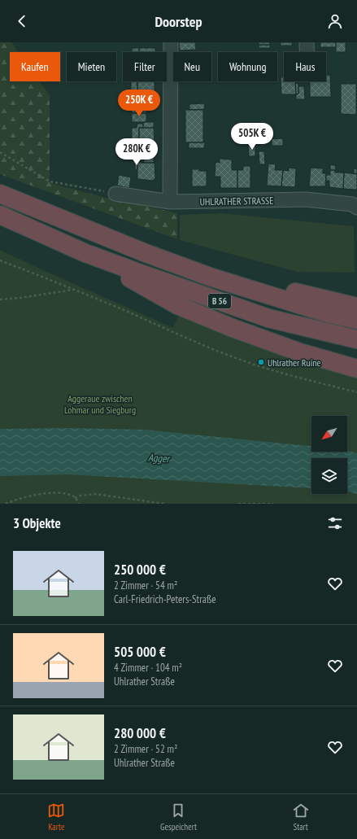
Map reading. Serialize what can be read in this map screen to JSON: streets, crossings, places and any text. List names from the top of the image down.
{
  "streets": {
    "highway": ["B 56"],
    "street": ["UHLRATHER STRASSE"]
  },
  "water": ["Agger"],
  "parks": ["Aggeraue zwischen Lohmar und Siegburg"],
  "places": ["Uhlrather Ruine"],
  "north": "bottom left",
  "page": {
    "header": "Doorstep",
    "chip": [
      "Kaufen",
      "Mieten",
      "Filter",
      "Neu",
      "Wohnung",
      "Haus"
    ],
    "price": ["250K €", "505K €", "280K €"],
    "heading": "3 Objekte",
    "list": [
      {
        "name": "250 000 €",
        "note": "2 Zimmer · 54 m² · Carl-Friedrich-Peters-Straße"
      },
      {
        "name": "505 000 €",
        "note": "4 Zimmer · 104 m² · Uhlrather Straße"
      },
      {
        "name": "280 000 €",
        "note": "2 Zimmer · 52 m² · Uhlrather Straße"
      }
    ],
    "tabs": ["Karte", "Gespeichert", "Start"]
  }
}
